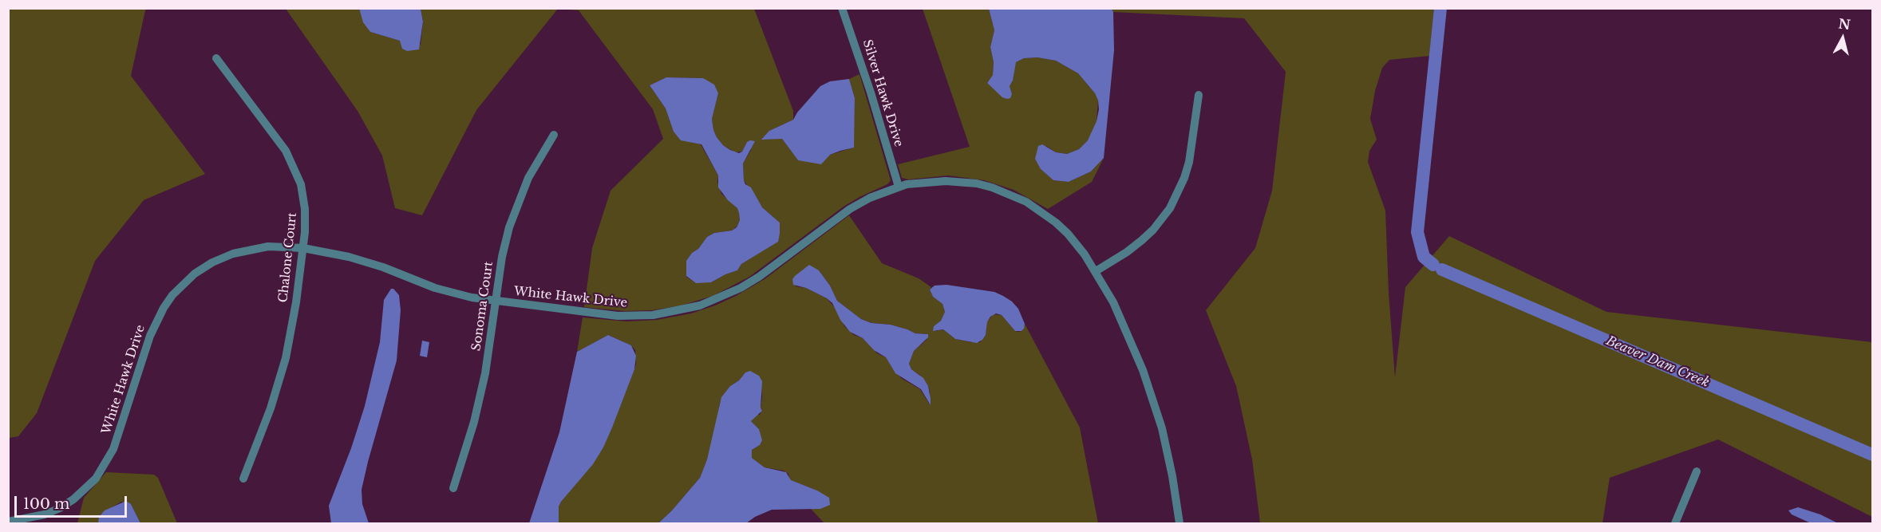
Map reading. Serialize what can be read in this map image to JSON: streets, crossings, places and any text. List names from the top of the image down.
{
  "streets": {
    "street": [
      "Silver Hawk Drive",
      "Chalone Court",
      "White Hawk Drive",
      "Sonoma Court"
    ]
  },
  "crossings": [
    ["Silver Hawk Drive", "White Hawk Drive"],
    ["Chalone Court", "White Hawk Drive"],
    ["White Hawk Drive", "Sonoma Court"]
  ],
  "water": ["Beaver Dam Creek"],
  "scale_bar": "100 m",
  "north": "top"
}
